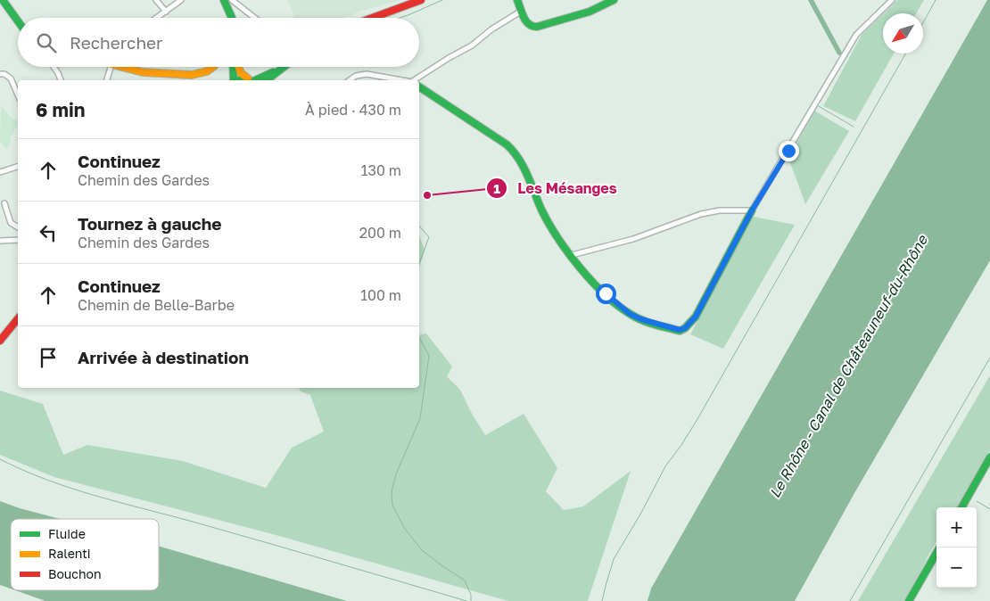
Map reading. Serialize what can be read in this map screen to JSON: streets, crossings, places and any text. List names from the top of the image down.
{
  "water": ["Le Rhône - Canal de Châteauneuf-du-Rhône"],
  "places": ["Les Mésanges"],
  "legend": ["Fluide", "Ralenti", "Bouchon"],
  "north": "bottom left",
  "page": {
    "search": "Rechercher",
    "heading": ["6 min", "À pied · 430 m"],
    "list": [
      ["Continuez", "Chemin des Gardes", "130 m"],
      ["Tournez à gauche", "Chemin des Gardes", "200 m"],
      ["Continuez", "Chemin de Belle-Barbe", "100 m"],
      "Arrivée à destination"
    ],
    "map_buttons": ["+", "−"]
  }
}
